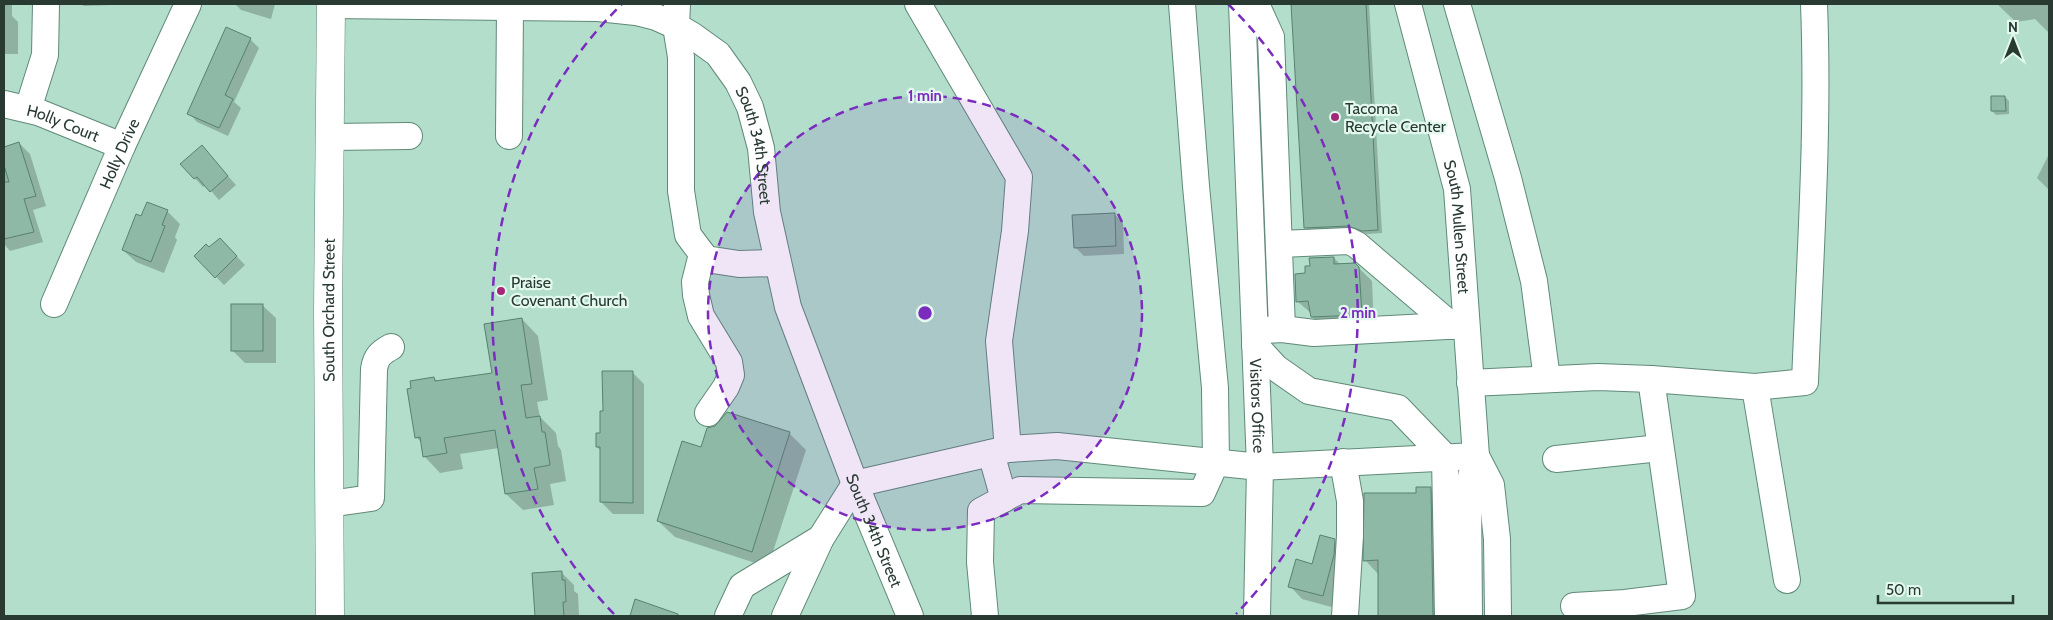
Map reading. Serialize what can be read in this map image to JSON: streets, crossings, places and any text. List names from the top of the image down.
{
  "streets": {
    "main road": ["South Orchard Street"],
    "street": [
      "Holly Court",
      "South 34th Street",
      "Holly Drive",
      "South Mullen Street",
      "Visitors Office"
    ]
  },
  "crossings": [
    ["Holly Court", "Holly Drive"],
    ["South 34th Street", "South Orchard Street"]
  ],
  "places": ["Tacoma Recycle Center", "Praise Covenant Church"],
  "scale_bar": "50 m",
  "north": "top",
  "rings": ["1 min", "2 min"]
}
